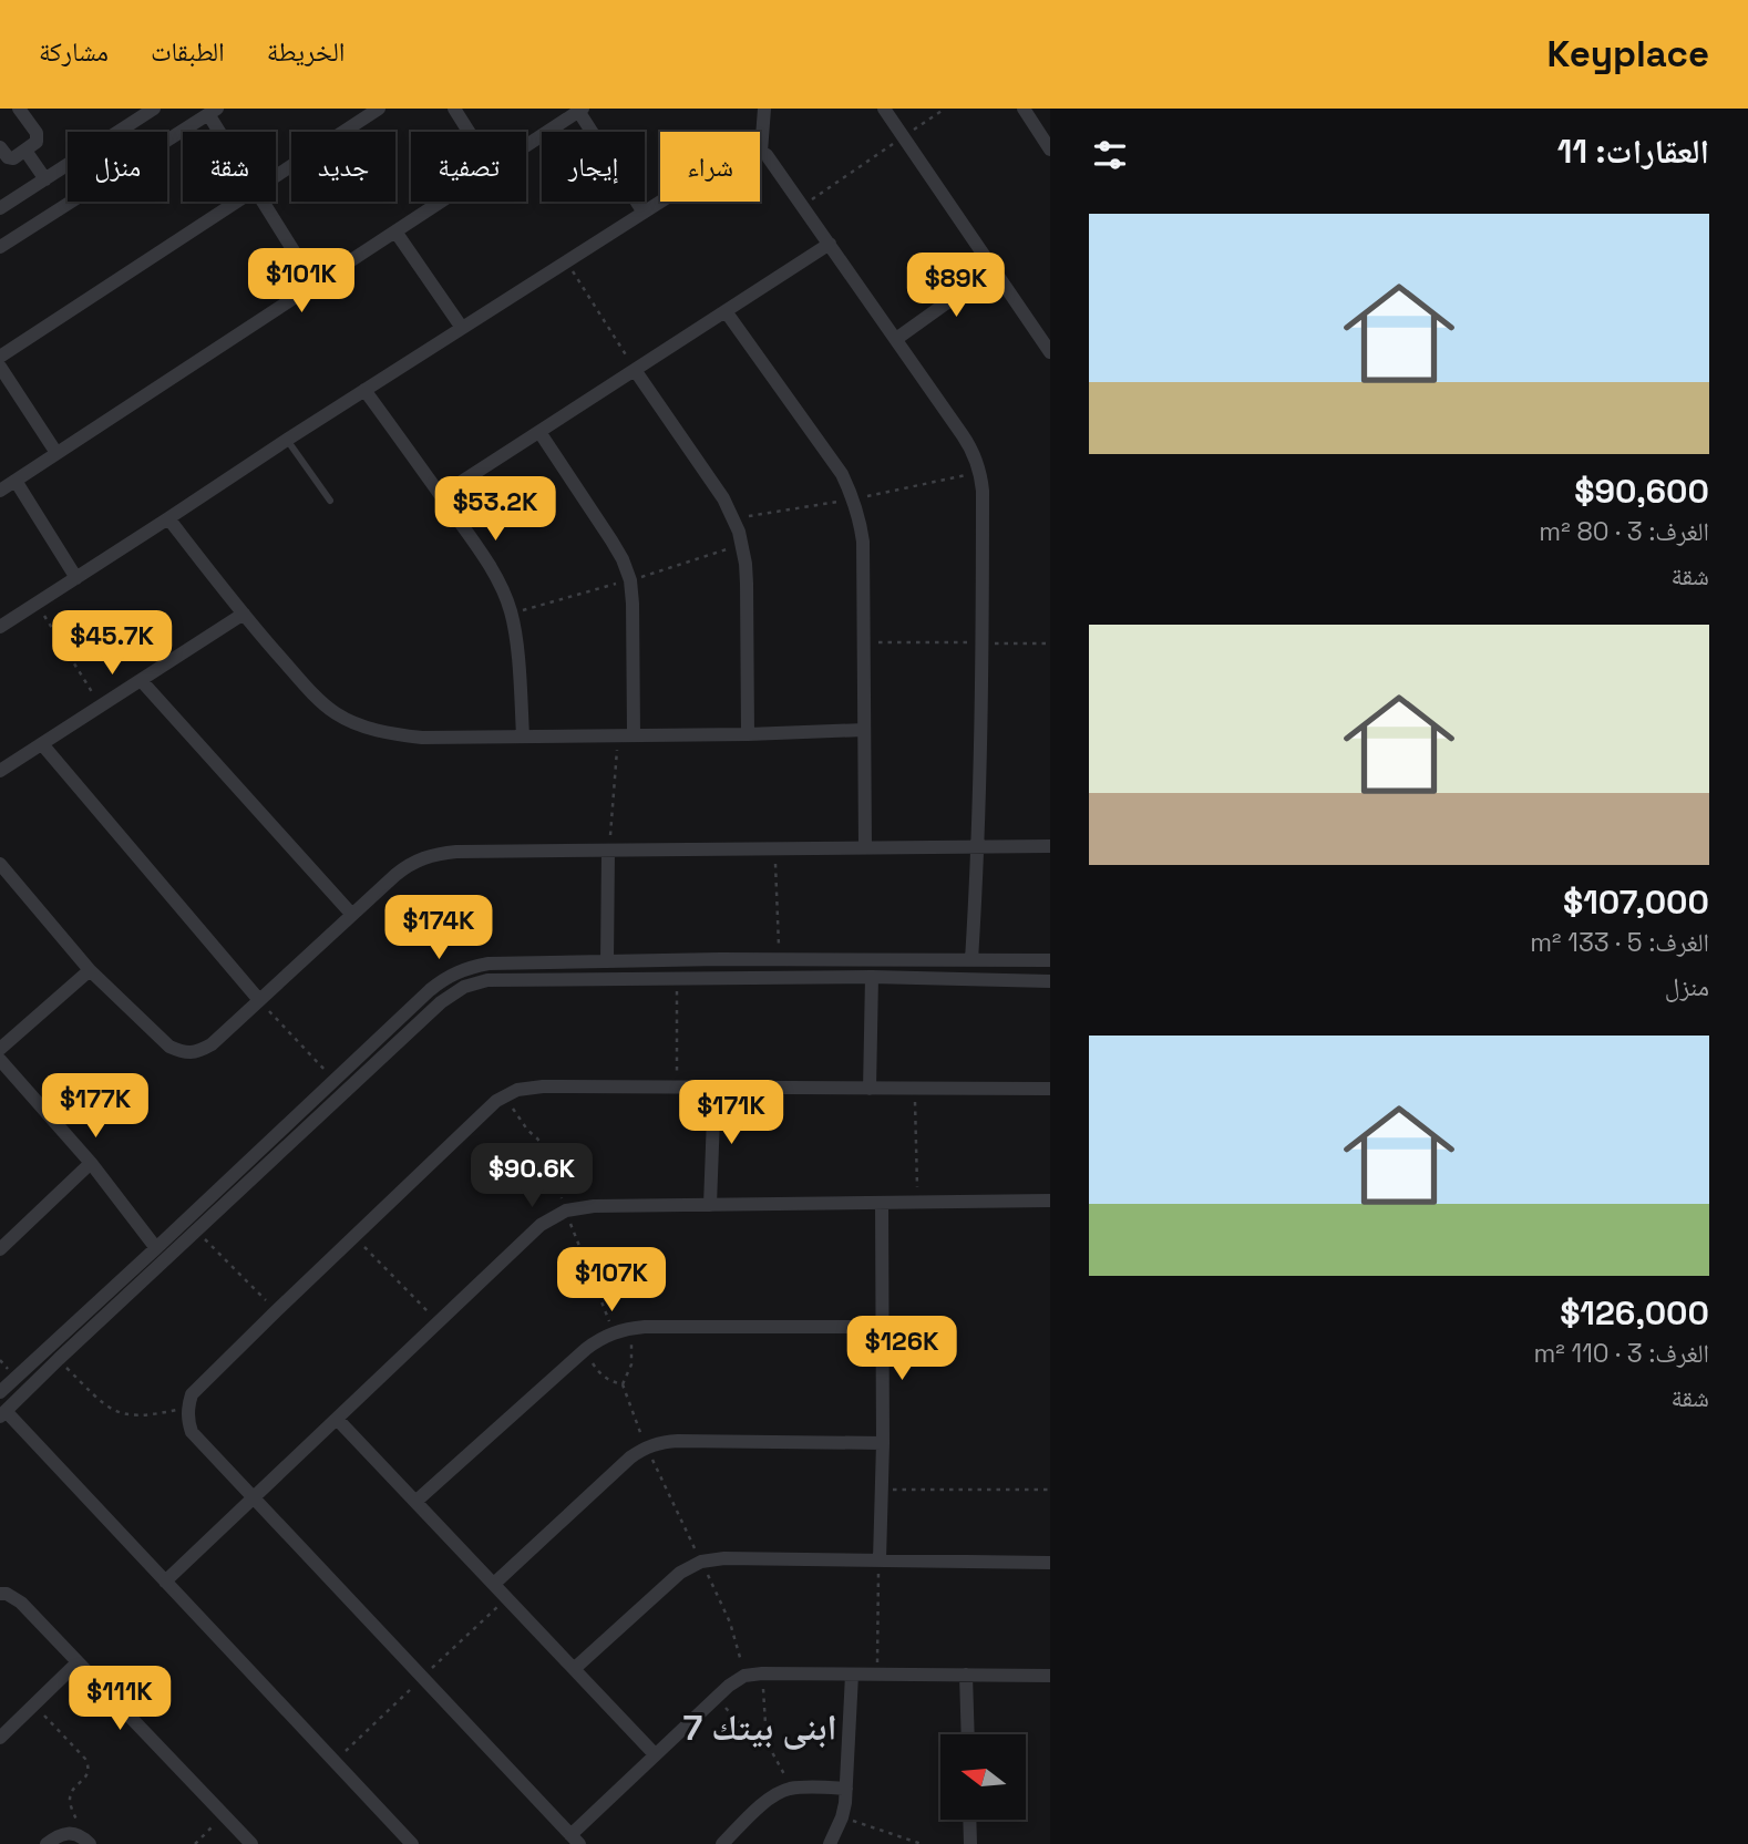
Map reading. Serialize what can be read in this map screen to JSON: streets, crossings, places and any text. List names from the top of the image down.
{
  "districts": ["ابنى بيتك 7"],
  "north": "left",
  "page": {
    "header": "Keyplace",
    "nav": ["الخريطة", "الطبقات", "مشاركة"],
    "heading": "العقارات: 11",
    "chip": [
      "شراء",
      "إيجار",
      "تصفية",
      "جديد",
      "شقة",
      "منزل"
    ],
    "list": [
      {
        "name": "$90,600",
        "note": "الغرف: 3 · 80 m² · شقة"
      },
      {
        "name": "$107,000",
        "note": "الغرف: 5 · 133 m² · منزل"
      },
      {
        "name": "$126,000",
        "note": "الغرف: 3 · 110 m² · شقة"
      }
    ],
    "price": [
      "$101K",
      "$89K",
      "$53.2K",
      "$45.7K",
      "$174K",
      "$177K",
      "$171K",
      "$90.6K",
      "$107K",
      "$126K",
      "$111K"
    ]
  }
}
